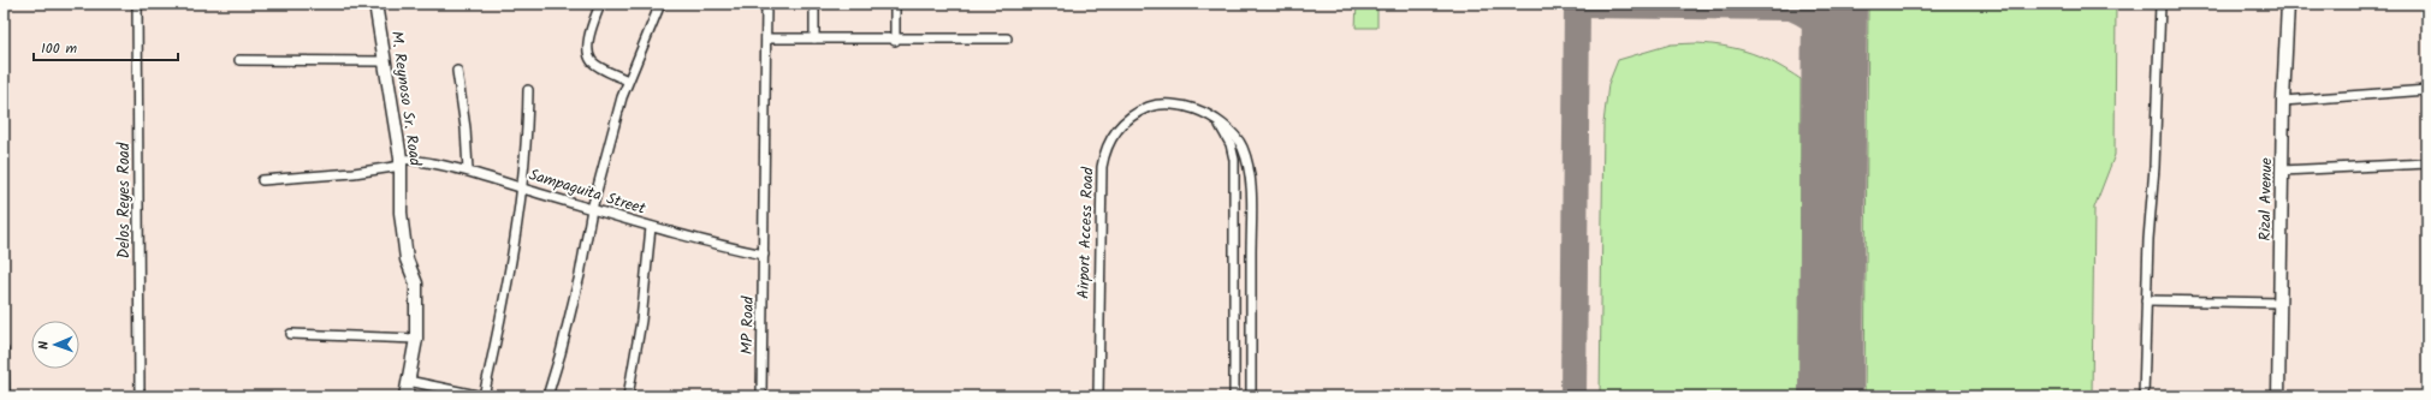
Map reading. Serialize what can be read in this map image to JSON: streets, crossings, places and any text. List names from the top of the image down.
{
  "streets": {
    "street": [
      "M. Reynoso Sr. Road",
      "Sampaguita Street",
      "Rizal Avenue",
      "Delos Reyes Road",
      "Airport Access Road",
      "MP Road"
    ]
  },
  "crossings": [
    ["M. Reynoso Sr. Road", "Sampaguita Street"],
    ["Sampaguita Street", "MP Road"]
  ],
  "scale_bar": "100 m",
  "north": "left"
}
